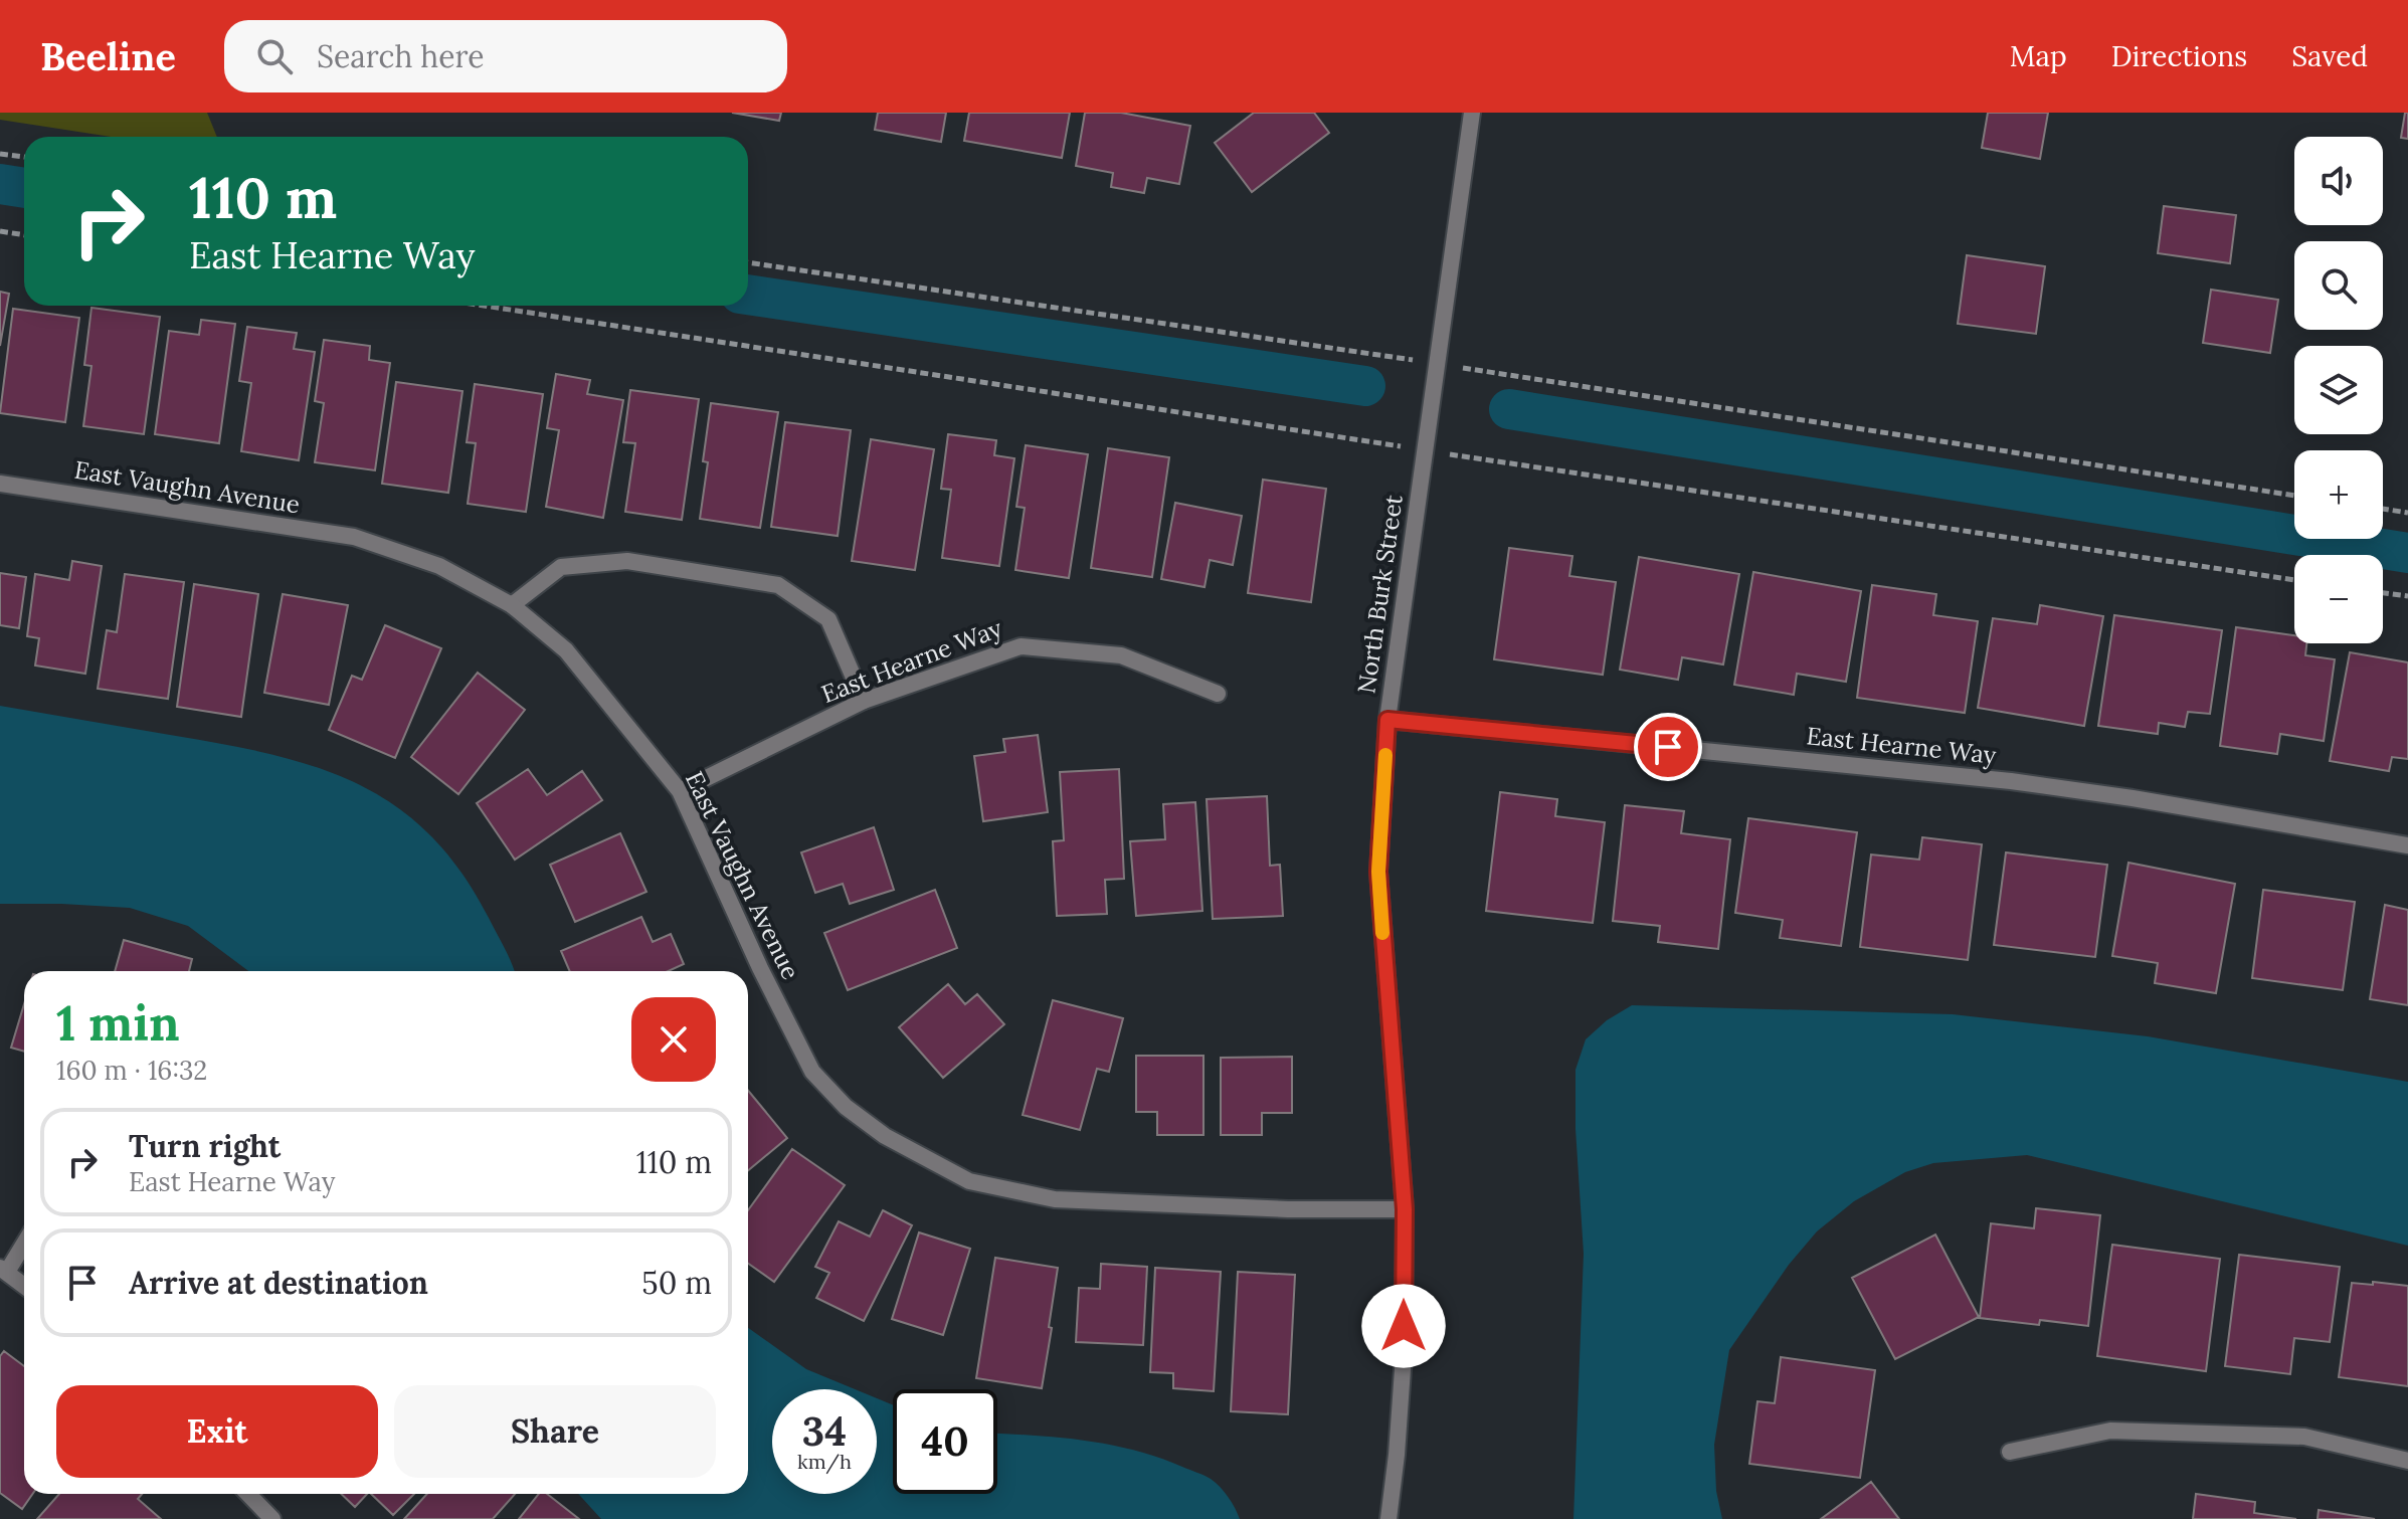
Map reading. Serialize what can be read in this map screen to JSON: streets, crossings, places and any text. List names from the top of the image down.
{
  "streets": {
    "street": ["East Vaughn Avenue", "North Burk Street", "East Hearne Way"]
  },
  "crossings": [
    ["East Vaughn Avenue", "North Burk Street"],
    ["East Vaughn Avenue", "East Hearne Way"],
    ["North Burk Street", "East Hearne Way"]
  ],
  "page": {
    "header": "Beeline",
    "search": "Search here",
    "nav": ["Map", "Directions", "Saved"],
    "map_buttons": ["+", "−"],
    "turn": ["110 m", "East Hearne Way"],
    "heading": ["1 min", "160 m · 16:32"],
    "list": [
      {
        "name": "Turn right",
        "note": "East Hearne Way",
        "value": "110 m"
      },
      {
        "name": "Arrive at destination",
        "value": "50 m"
      }
    ],
    "buttons": ["Exit", "Share"],
    "speed": "34 km/h",
    "limit": "40"
  }
}
